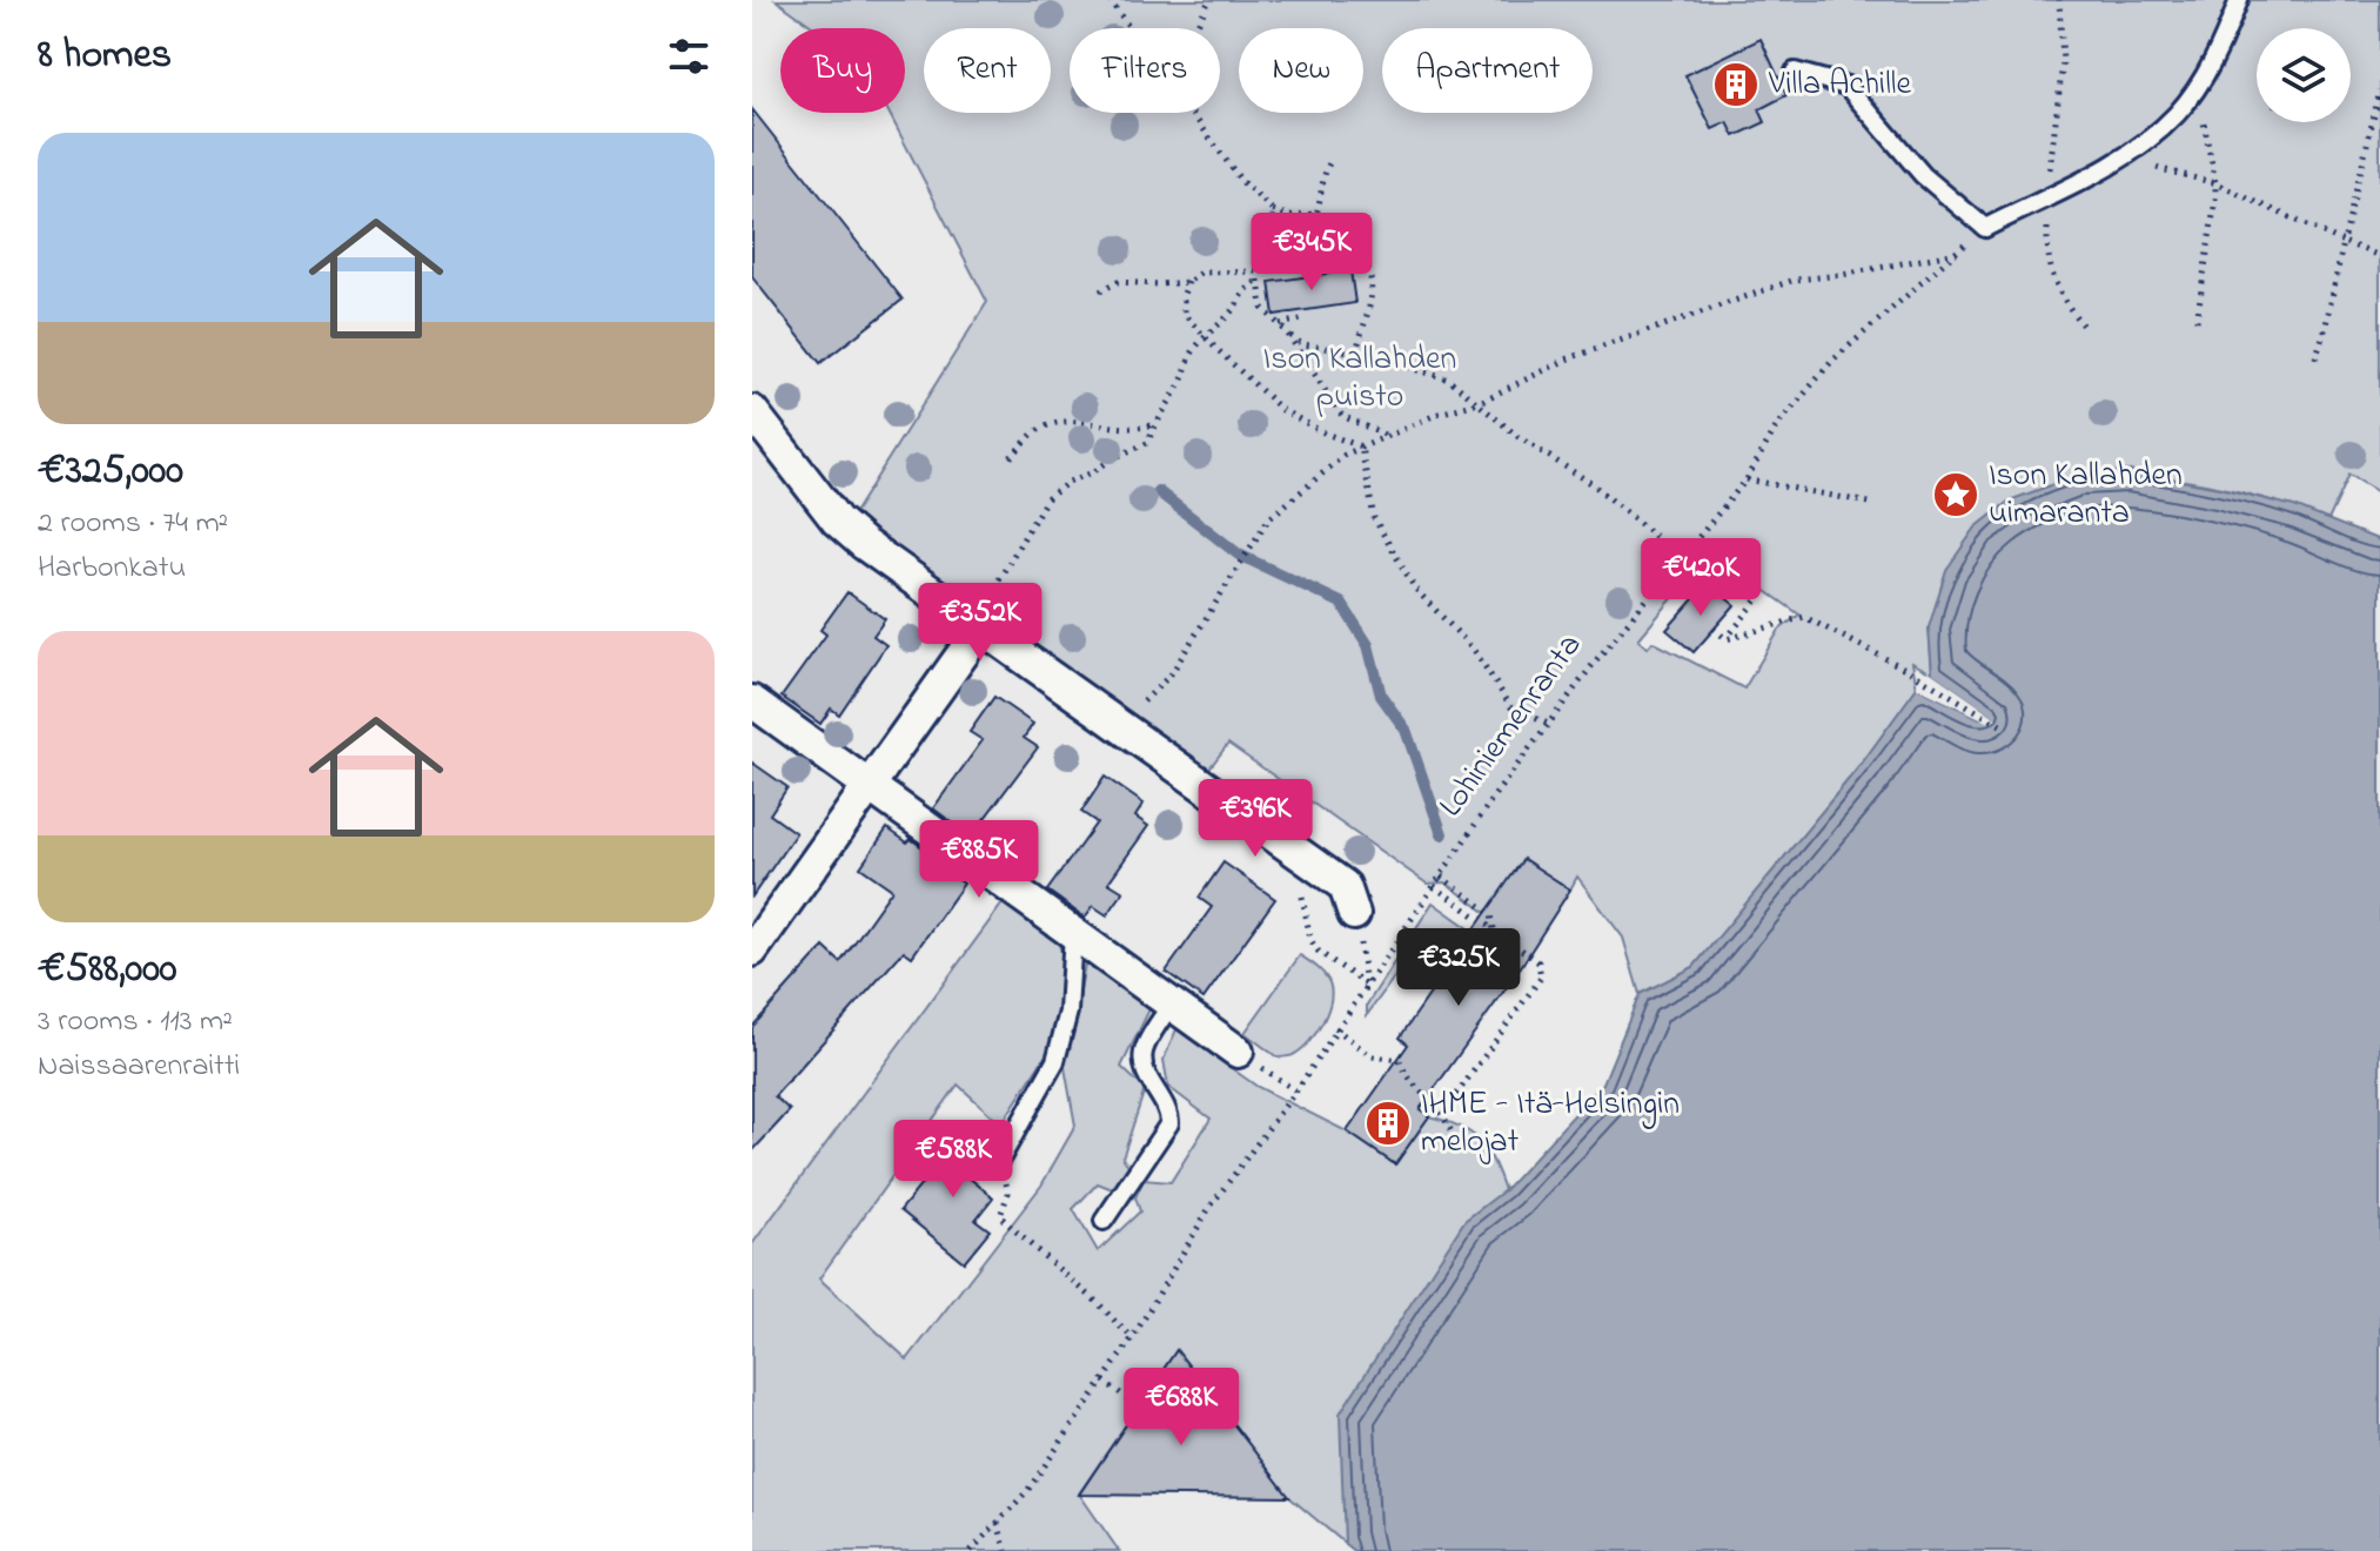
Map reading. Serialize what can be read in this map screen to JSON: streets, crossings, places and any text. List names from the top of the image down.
{
  "streets": {
    "path": ["Lohiniemenranta"]
  },
  "parks": ["Ison Kallahden puisto"],
  "places": {
    "building": ["Villa Achille", "IHME - Itä-Helsingin melojat"],
    "place": ["Ison Kallahden uimaranta"]
  },
  "page": {
    "heading": "8 homes",
    "chip": [
      "Buy",
      "Rent",
      "Filters",
      "New",
      "Apartment"
    ],
    "list": [
      {
        "name": "€325,000",
        "note": "2 rooms · 74 m² · Harbonkatu"
      },
      {
        "name": "€588,000",
        "note": "3 rooms · 113 m² · Naissaarenraitti"
      }
    ],
    "price": [
      "€345K",
      "€420K",
      "€352K",
      "€396K",
      "€885K",
      "€325K",
      "€588K",
      "€688K"
    ]
  }
}
